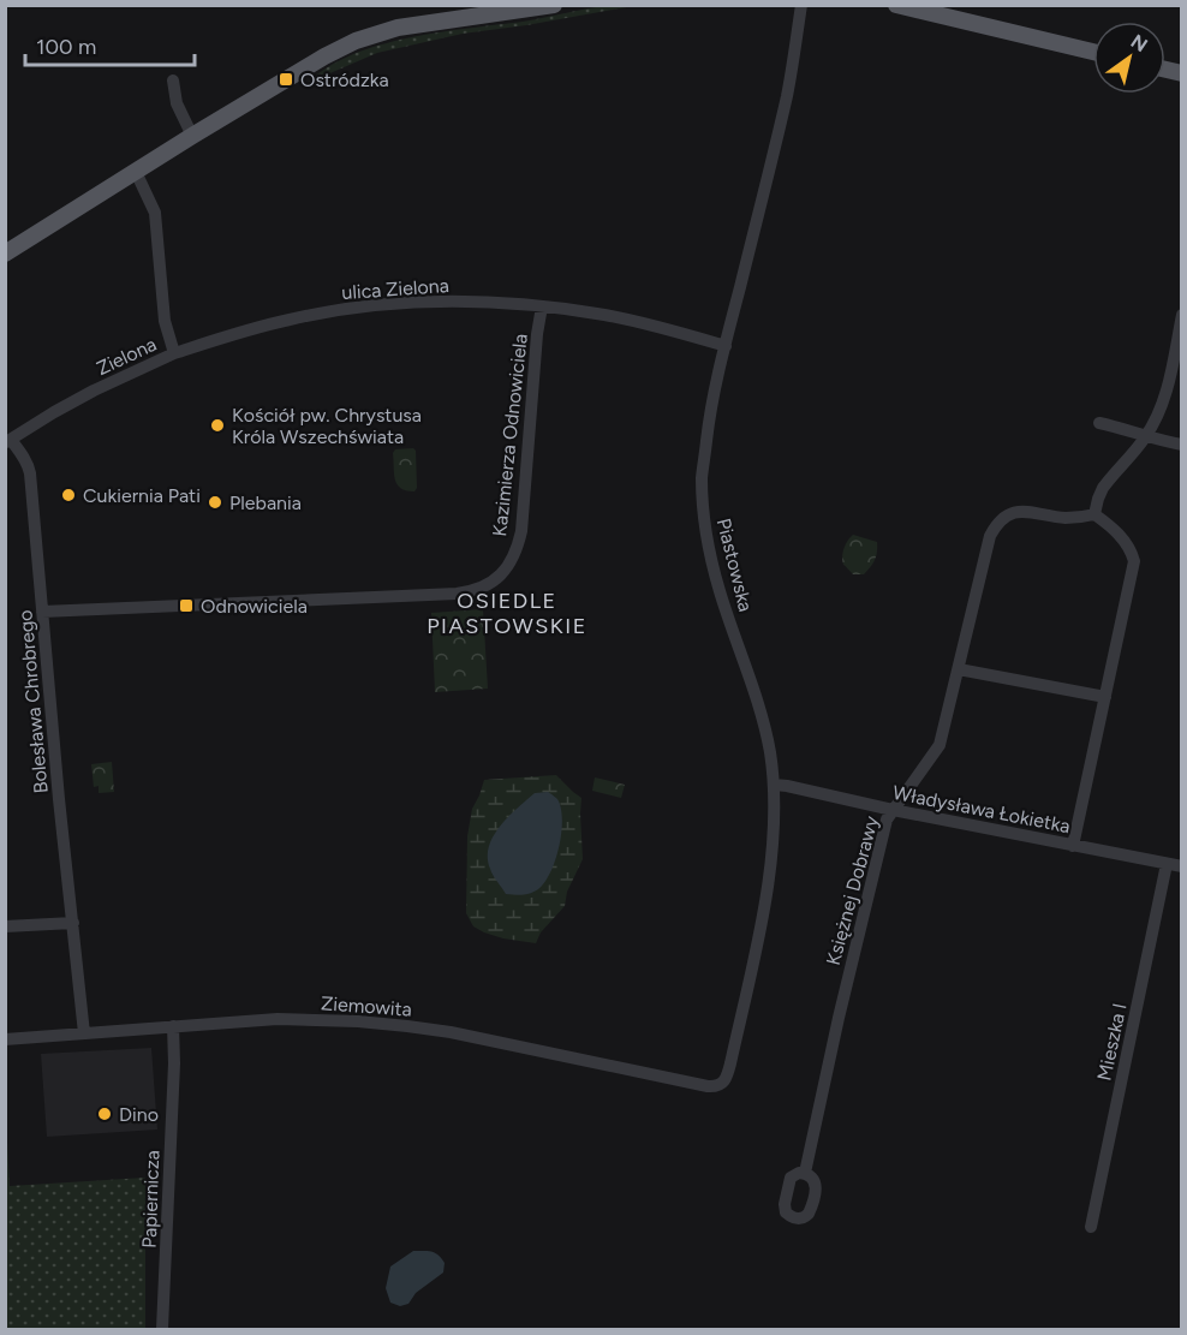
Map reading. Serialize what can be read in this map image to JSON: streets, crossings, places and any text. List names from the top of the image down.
{
  "streets": {
    "street": [
      "ulica Zielona",
      "Zielona",
      "Kazimierza Odnowiciela",
      "Piastowska",
      "Bolesława Chrobrego",
      "Władysława Łokietka",
      "Księżnej Dobrawy",
      "Ziemowita",
      "Mieszka I",
      "Papiernicza"
    ]
  },
  "crossings": [
    ["ulica Zielona", "Zielona"],
    ["ulica Zielona", "Kazimierza Odnowiciela"],
    ["ulica Zielona", "Piastowska"],
    ["Zielona", "Bolesława Chrobrego"],
    ["Kazimierza Odnowiciela", "Bolesława Chrobrego"],
    ["Piastowska", "Władysława Łokietka"],
    ["Piastowska", "Ziemowita"],
    ["Bolesława Chrobrego", "Ziemowita"],
    ["Władysława Łokietka", "Księżnej Dobrawy"],
    ["Władysława Łokietka", "Mieszka I"],
    ["Ziemowita", "Papiernicza"]
  ],
  "districts": ["OSIEDLE PIASTOWSKIE"],
  "places": {
    "transit": ["Ostródzka", "Odnowiciela"],
    "other": [
      "Kościół pw. Chrystusa Króla Wszechświata",
      "Cukiernia Pati",
      "Plebania",
      "Dino"
    ]
  },
  "scale_bar": "100 m",
  "north": "top right"
}
